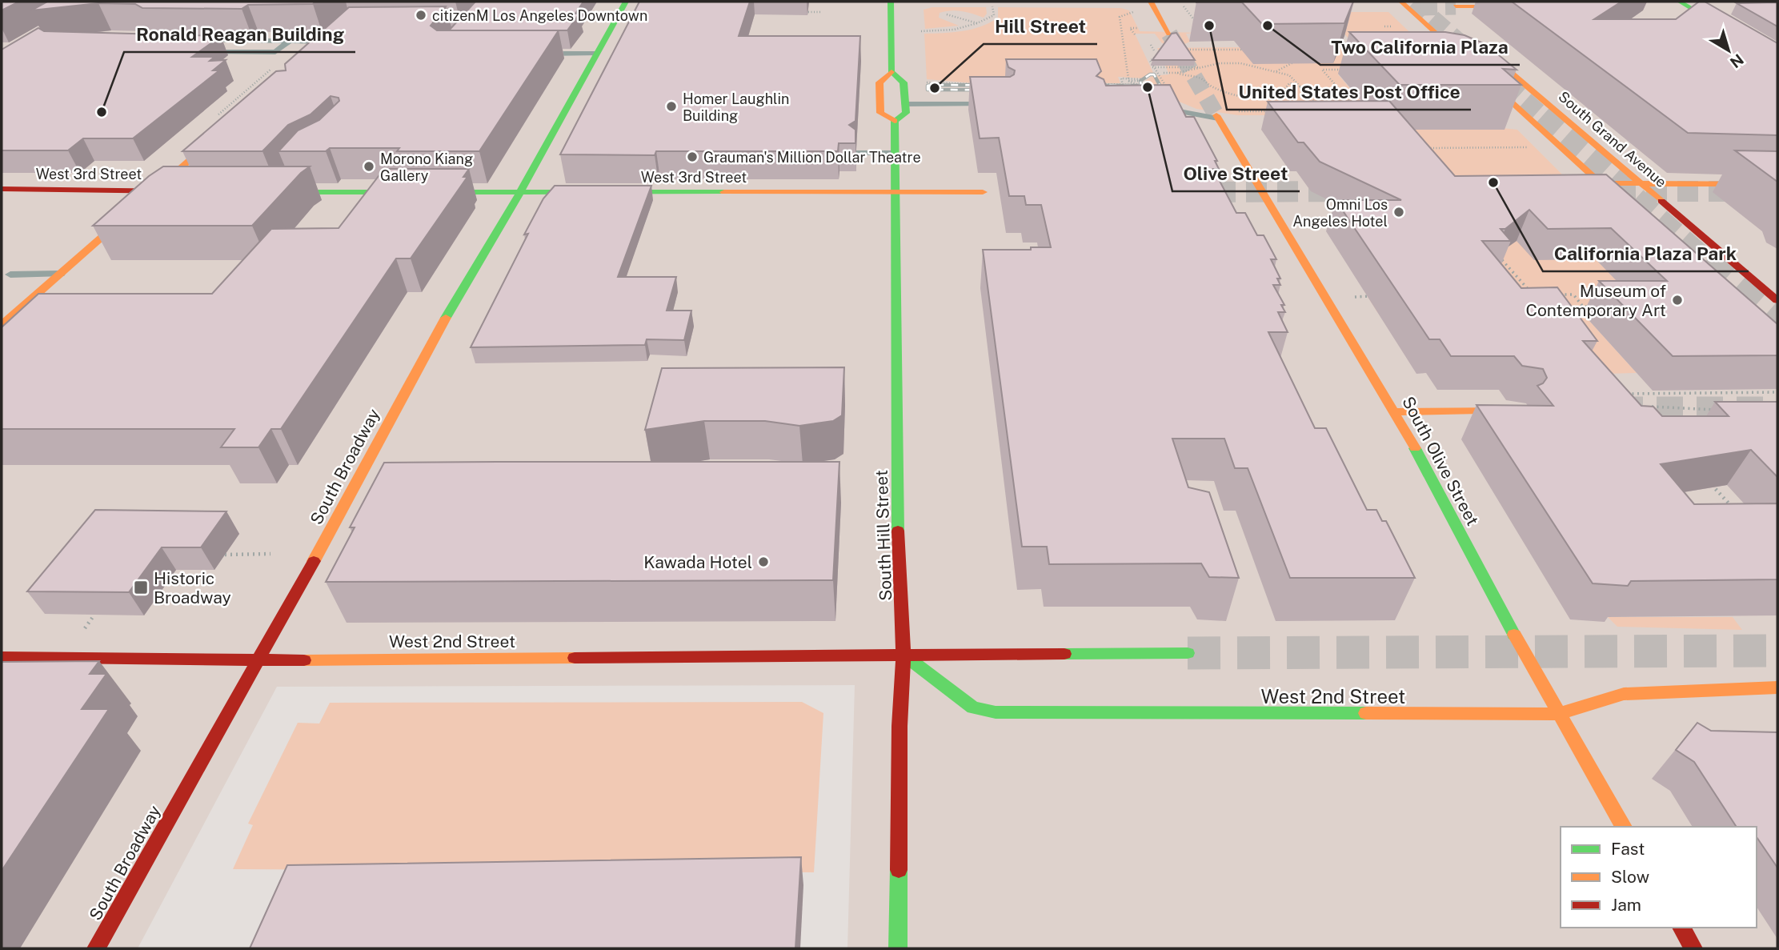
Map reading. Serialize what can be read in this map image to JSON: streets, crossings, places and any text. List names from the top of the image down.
{
  "streets": {
    "main road": [
      "South Grand Avenue",
      "West 3rd Street",
      "South Olive Street",
      "South Broadway",
      "South Hill Street",
      "West 2nd Street"
    ]
  },
  "crossings": [
    ["West 3rd Street", "South Broadway"],
    ["West 3rd Street", "South Hill Street"],
    ["South Olive Street", "West 2nd Street"],
    ["South Broadway", "West 2nd Street"],
    ["South Hill Street", "West 2nd Street"]
  ],
  "places": {
    "other": [
      "citizenM Los Angeles Downtown",
      "United States Post Office",
      "Two California Plaza",
      "Olive Street",
      "Hill Street",
      "Homer Laughlin Building",
      "Ronald Reagan Building",
      "Grauman's Million Dollar Theatre",
      "Morono Kiang Gallery",
      "California Plaza Park",
      "Omni Los Angeles Hotel",
      "Museum of Contemporary Art",
      "Kawada Hotel"
    ],
    "transit": ["Historic Broadway"]
  },
  "legend": ["Fast", "Slow", "Jam"],
  "north": "bottom right"
}
